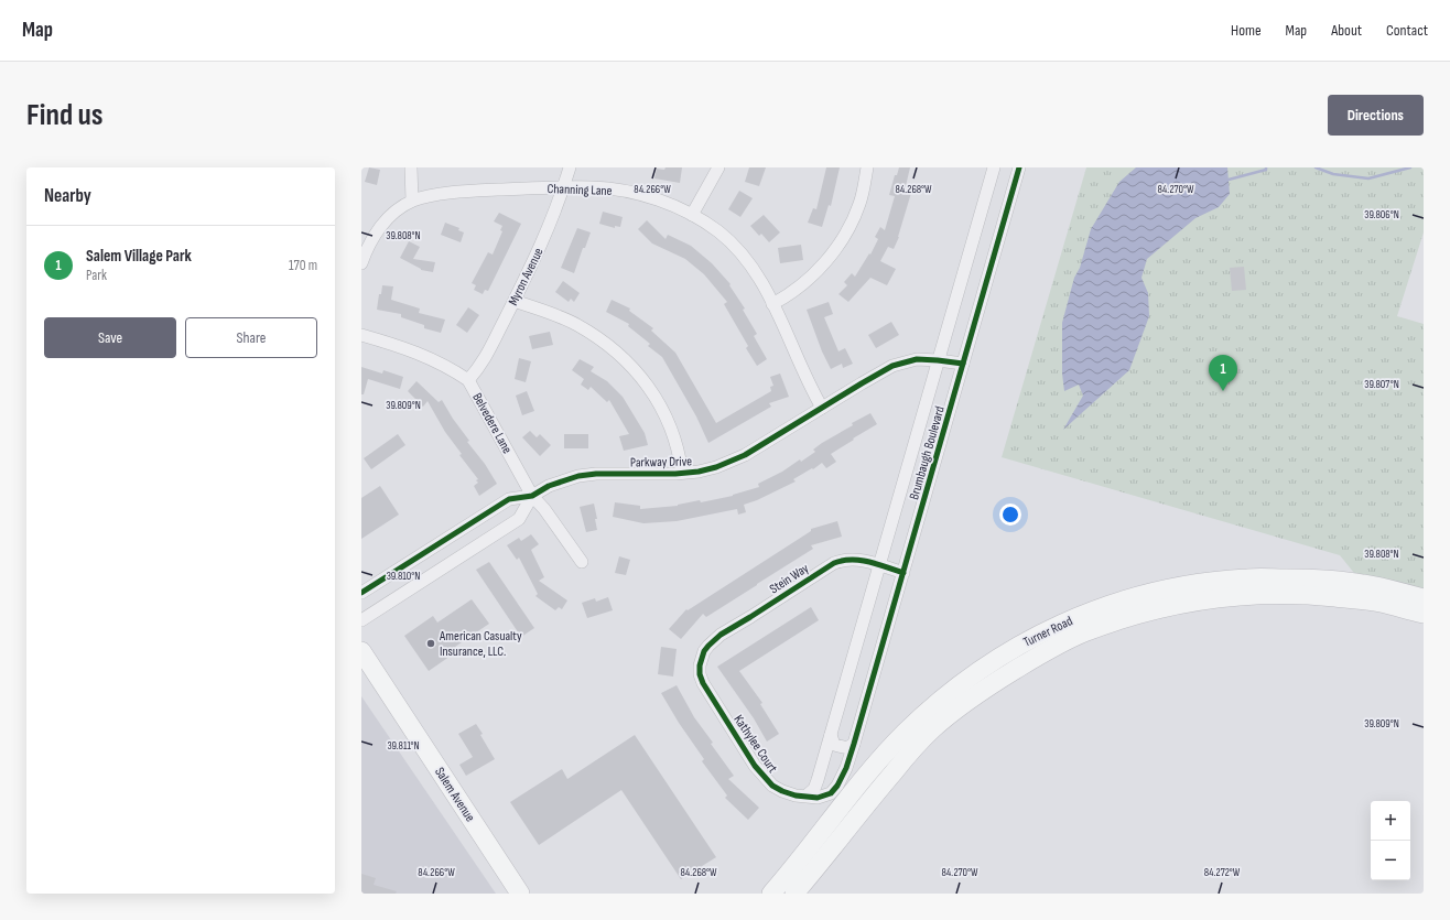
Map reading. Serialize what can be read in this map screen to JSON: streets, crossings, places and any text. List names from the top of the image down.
{
  "streets": {
    "main road": ["Turner Road", "Salem Avenue"],
    "street": [
      "Channing Lane",
      "Myron Avenue",
      "Belvedere Lane",
      "Brumbaugh Boulevard",
      "Parkway Drive",
      "Stein Way",
      "Kathylee Court"
    ]
  },
  "crossings": [
    ["Channing Lane", "Myron Avenue"],
    ["Channing Lane", "Parkway Drive"],
    ["Myron Avenue", "Belvedere Lane"],
    ["Belvedere Lane", "Parkway Drive"],
    ["Brumbaugh Boulevard", "Parkway Drive"],
    ["Brumbaugh Boulevard", "Stein Way"],
    ["Brumbaugh Boulevard", "Kathylee Court"],
    ["Stein Way", "Kathylee Court"]
  ],
  "places": ["American Casualty Insurance, LLC."],
  "page": {
    "header": "Map",
    "nav": [
      "Home",
      "Map",
      "About",
      "Contact"
    ],
    "buttons": [
      "Directions",
      ["Save", "Share"]
    ],
    "title": "Find us",
    "heading": "Nearby",
    "list": [
      {
        "mark": "1",
        "name": "Salem Village Park",
        "note": "Park",
        "value": "170 m"
      }
    ],
    "pins": "1",
    "map_buttons": ["+", "−"]
  },
  "coordinates": [
    "84.266°W",
    "84.268°W",
    "84.270°W",
    "39.806°N",
    "39.808°N",
    "39.807°N",
    "39.809°N",
    "39.810°N",
    "39.811°N",
    "84.272°W"
  ]
}
